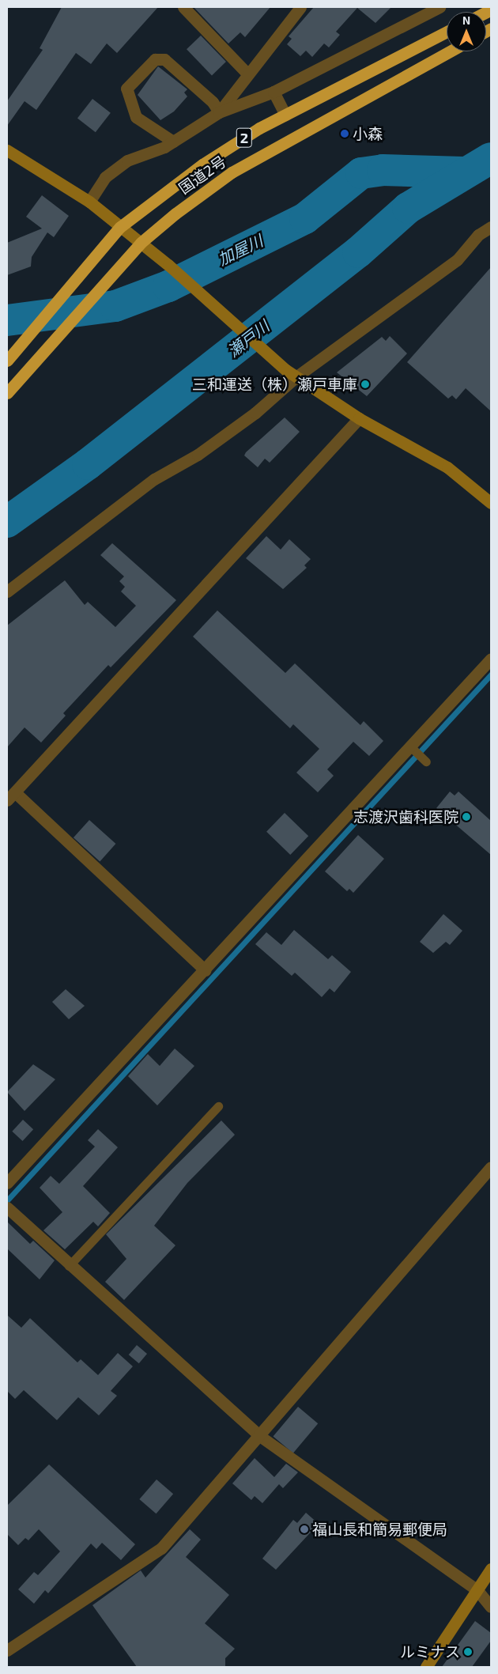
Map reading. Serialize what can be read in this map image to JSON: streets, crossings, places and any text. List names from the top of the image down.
{
  "streets": {
    "highway": ["2", "国道2号"]
  },
  "water": ["加屋川", "瀬戸川"],
  "places": [
    "小森",
    "三和運送（株）瀬戸車庫",
    "志渡沢歯科医院",
    "福山長和簡易郵便局",
    "ルミナス"
  ],
  "north": "top"
}
